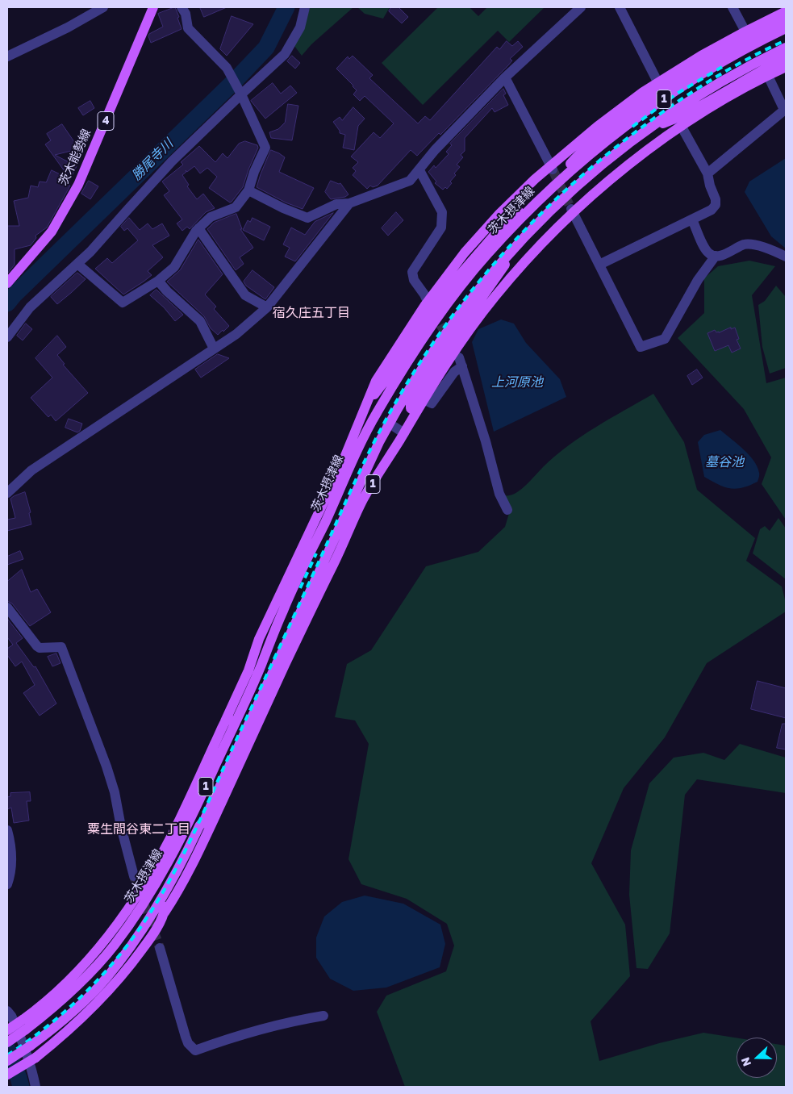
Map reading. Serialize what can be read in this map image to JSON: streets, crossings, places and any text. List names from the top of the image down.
{
  "streets": {
    "main road": [
      "1",
      "4",
      "茨木能勢線",
      "茨木摂津線"
    ]
  },
  "crossings": [
    ["1", "茨木摂津線"]
  ],
  "districts": ["宿久庄五丁目", "粟生間谷東二丁目"],
  "water": ["勝尾寺川", "上河原池", "墓谷池"],
  "north": "left"
}
